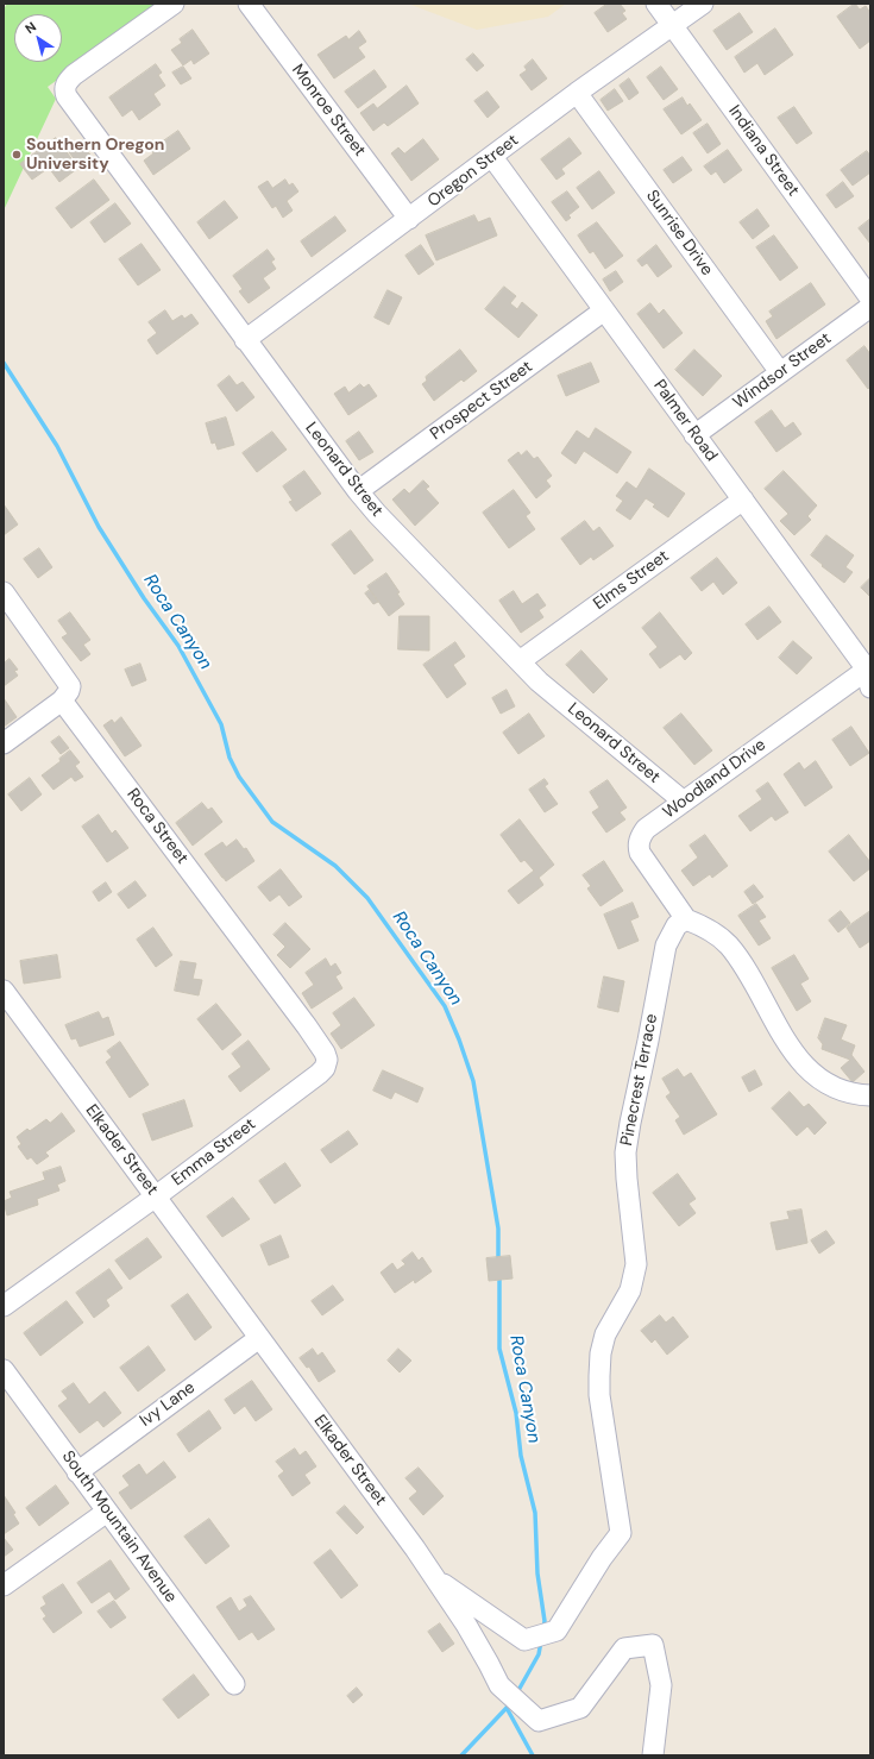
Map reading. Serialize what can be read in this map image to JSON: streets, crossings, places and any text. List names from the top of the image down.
{
  "streets": {
    "street": [
      "Monroe Street",
      "Indiana Street",
      "Oregon Street",
      "Sunrise Drive",
      "Windsor Street",
      "Prospect Street",
      "Palmer Road",
      "Leonard Street",
      "Elms Street",
      "Woodland Drive",
      "Roca Street",
      "Pinecrest Terrace",
      "Elkader Street",
      "Emma Street",
      "Ivy Lane",
      "South Mountain Avenue"
    ]
  },
  "crossings": [
    ["Monroe Street", "Oregon Street"],
    ["Indiana Street", "Oregon Street"],
    ["Oregon Street", "Sunrise Drive"],
    ["Oregon Street", "Palmer Road"],
    ["Oregon Street", "Leonard Street"],
    ["Sunrise Drive", "Windsor Street"],
    ["Windsor Street", "Palmer Road"],
    ["Prospect Street", "Palmer Road"],
    ["Prospect Street", "Leonard Street"],
    ["Palmer Road", "Elms Street"],
    ["Palmer Road", "Woodland Drive"],
    ["Leonard Street", "Elms Street"],
    ["Leonard Street", "Woodland Drive"],
    ["Woodland Drive", "Pinecrest Terrace"],
    ["Roca Street", "Emma Street"],
    ["Pinecrest Terrace", "Elkader Street"],
    ["Elkader Street", "Emma Street"],
    ["Elkader Street", "Ivy Lane"],
    ["Ivy Lane", "South Mountain Avenue"]
  ],
  "water": ["Roca Canyon"],
  "places": ["Southern Oregon University"],
  "north": "top left"
}
